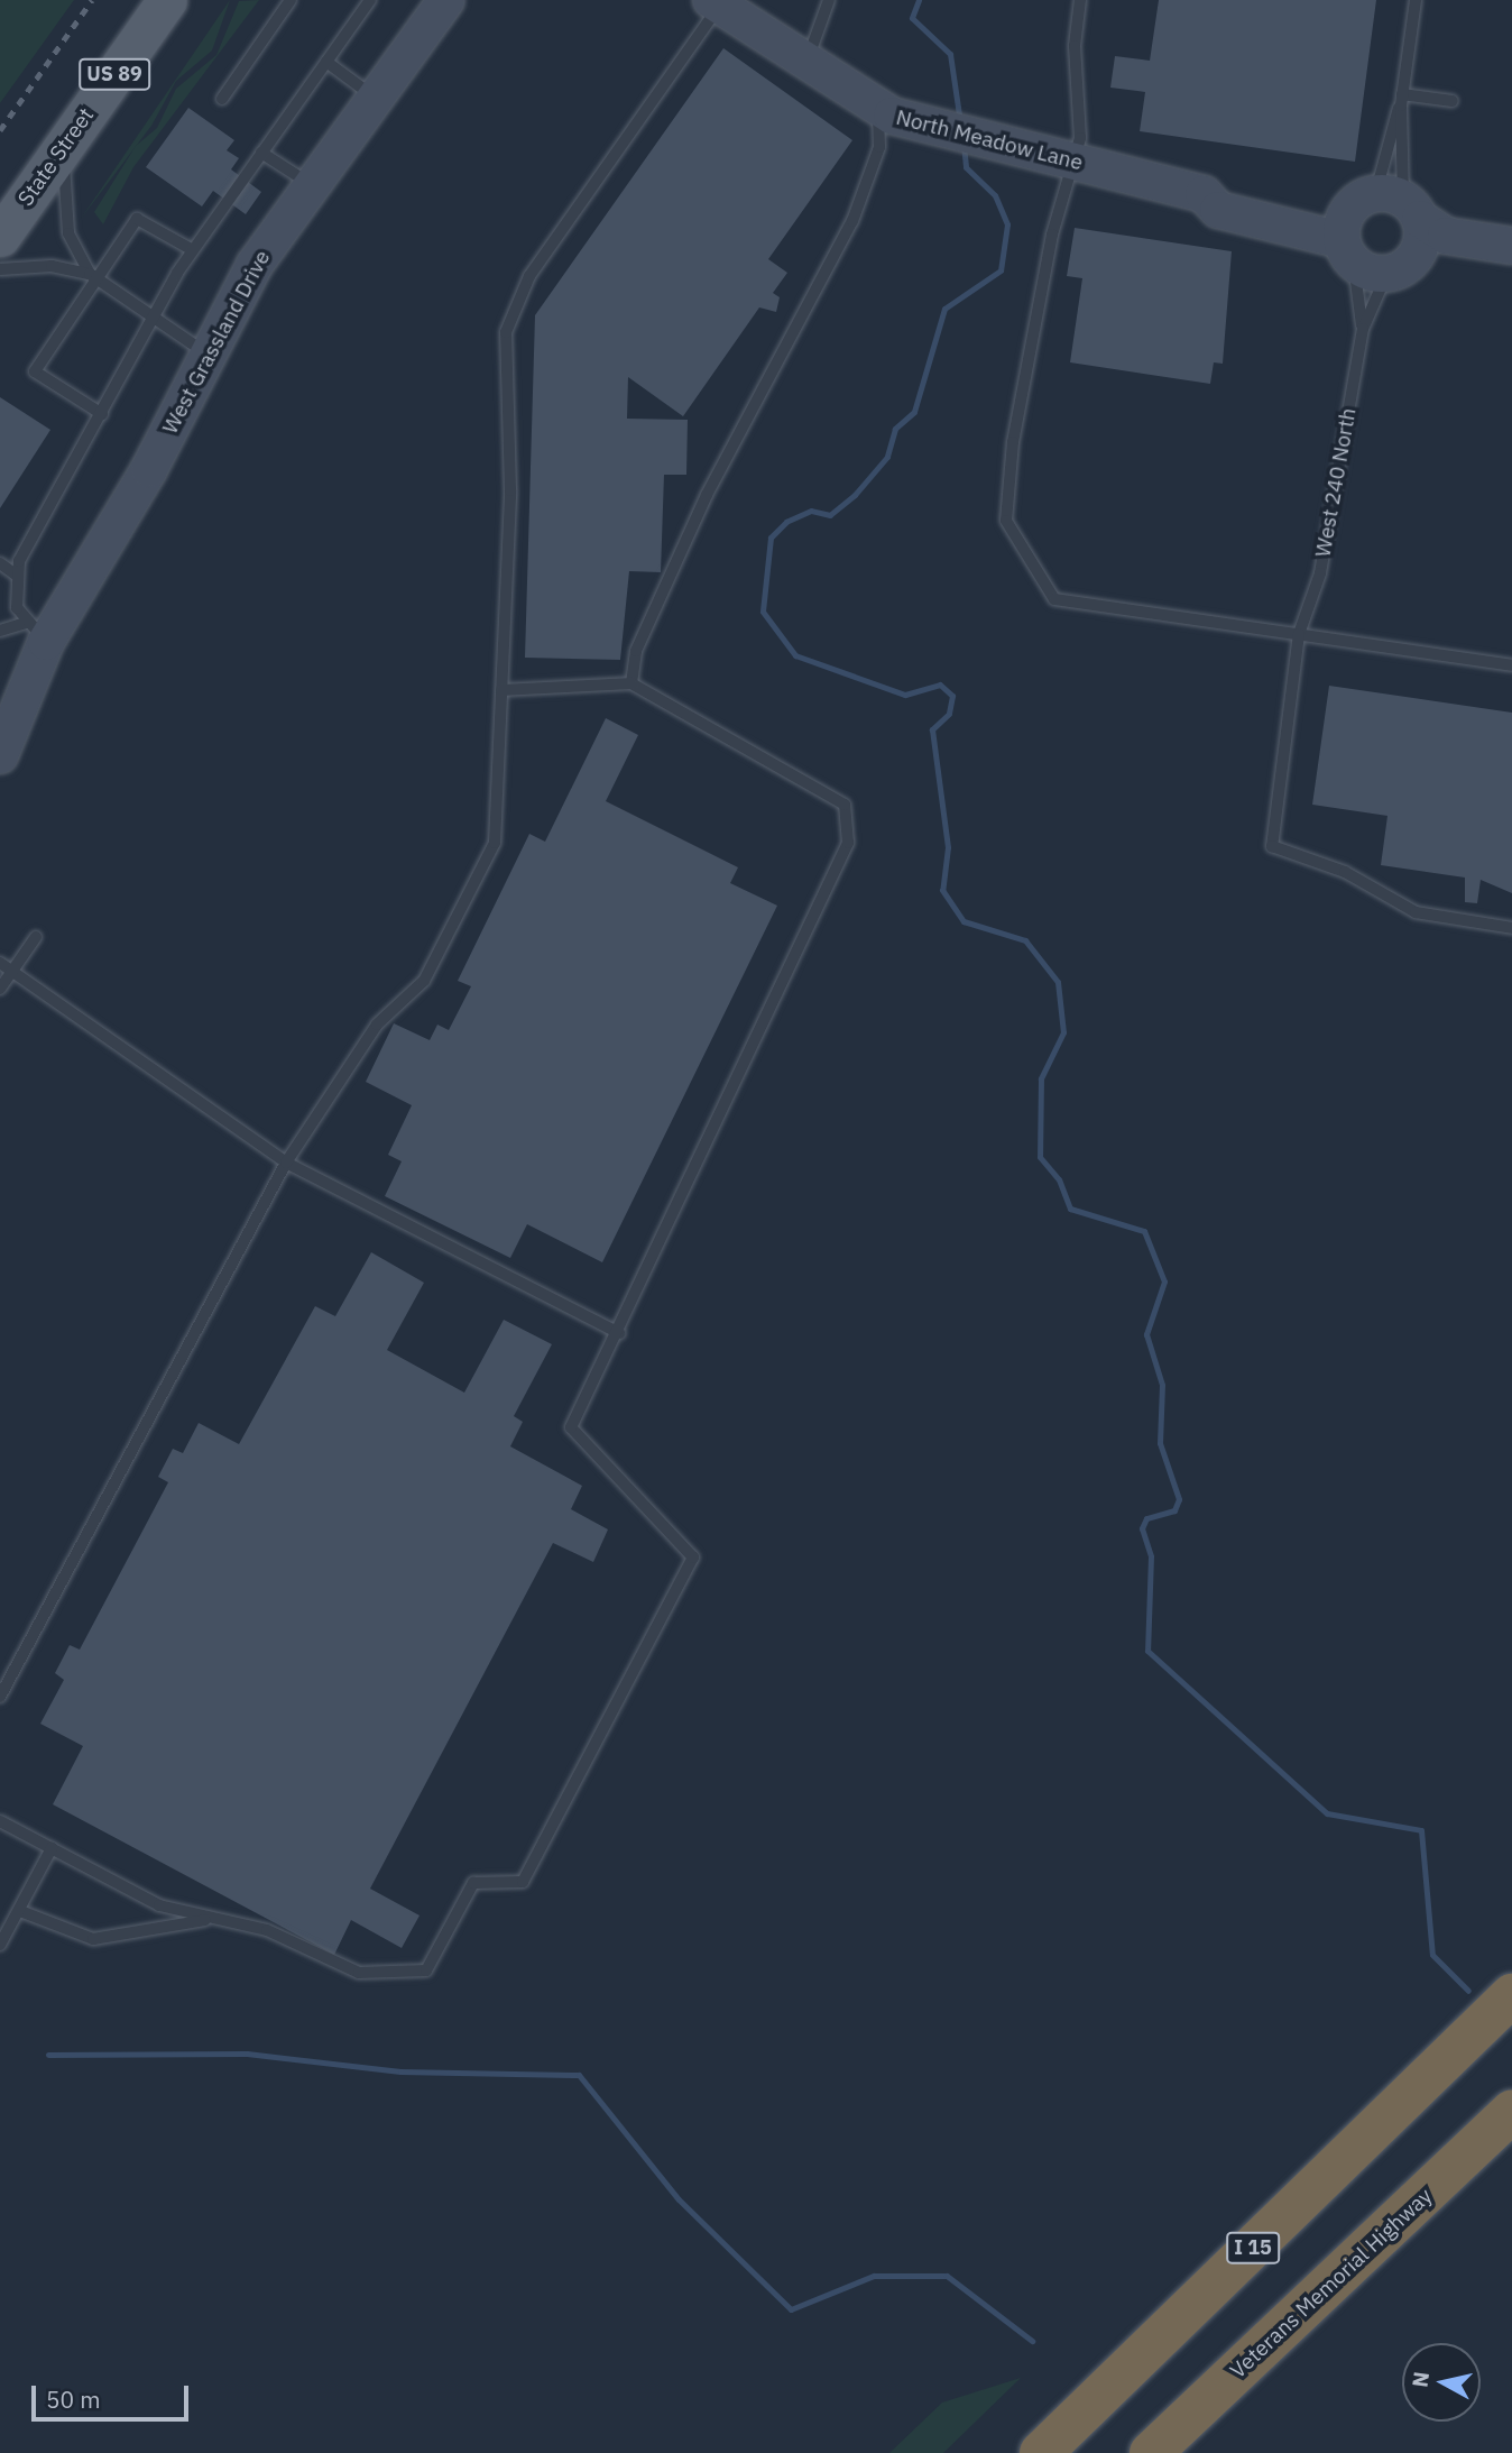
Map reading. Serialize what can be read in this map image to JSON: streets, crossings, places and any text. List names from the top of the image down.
{
  "streets": {
    "highway": ["I 15", "Veterans Memorial Highway"],
    "main road": ["US 89", "State Street"],
    "street": ["North Meadow Lane", "West Grassland Drive"],
    "lane": ["West 240 North"]
  },
  "crossings": [
    ["North Meadow Lane", "West 240 North"]
  ],
  "scale_bar": "50 m",
  "north": "left"
}
